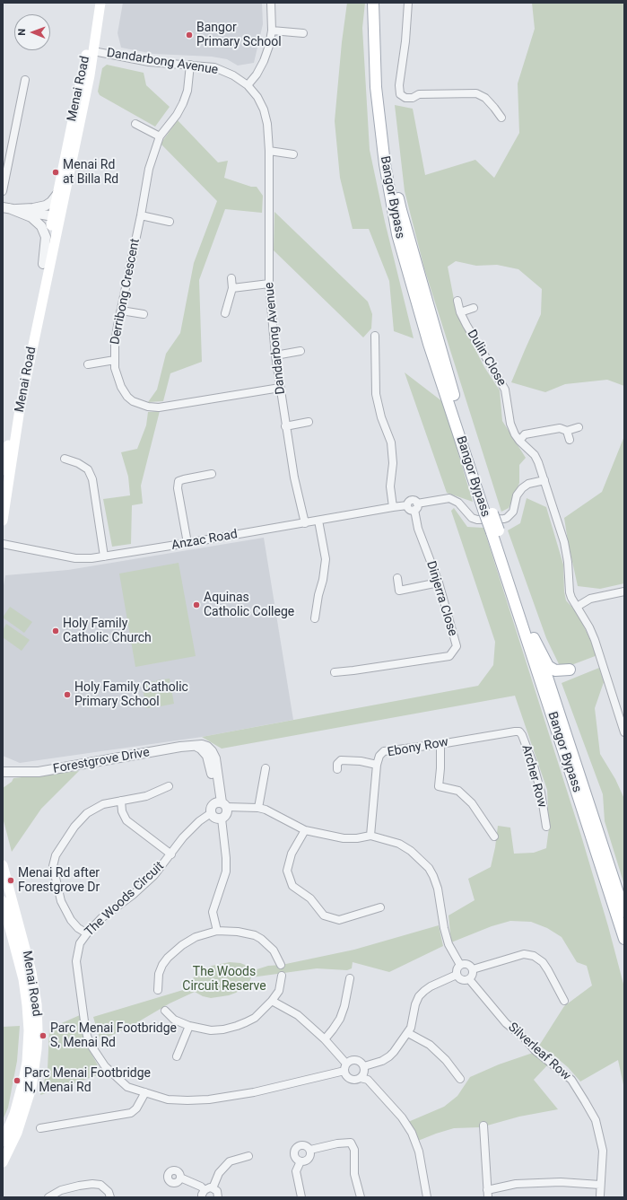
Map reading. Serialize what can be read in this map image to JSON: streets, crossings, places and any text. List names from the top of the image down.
{
  "streets": {
    "main road": ["Menai Road", "Bangor Bypass"],
    "street": [
      "Dandarbong Avenue",
      "Derribong Crescent",
      "Dulin Close",
      "Anzac Road",
      "Dinjerra Close",
      "Ebony Row",
      "Forestgrove Drive",
      "Archer Row",
      "The Woods Circuit",
      "Silverleaf Row"
    ]
  },
  "crossings": [
    ["Dandarbong Avenue", "Menai Road"],
    ["Dandarbong Avenue", "Derribong Crescent"],
    ["Dandarbong Avenue", "Anzac Road"],
    ["Anzac Road", "Dinjerra Close"],
    ["Ebony Row", "Archer Row"],
    ["Forestgrove Drive", "The Woods Circuit"]
  ],
  "parks": ["The Woods Circuit Reserve"],
  "places": [
    "Bangor Primary School",
    "Menai Rd at Billa Rd",
    "Aquinas Catholic College",
    "Holy Family Catholic Church",
    "Holy Family Catholic Primary School",
    "Menai Rd after Forestgrove Dr",
    "Parc Menai Footbridge S, Menai Rd",
    "Parc Menai Footbridge N, Menai Rd"
  ],
  "north": "left"
}
